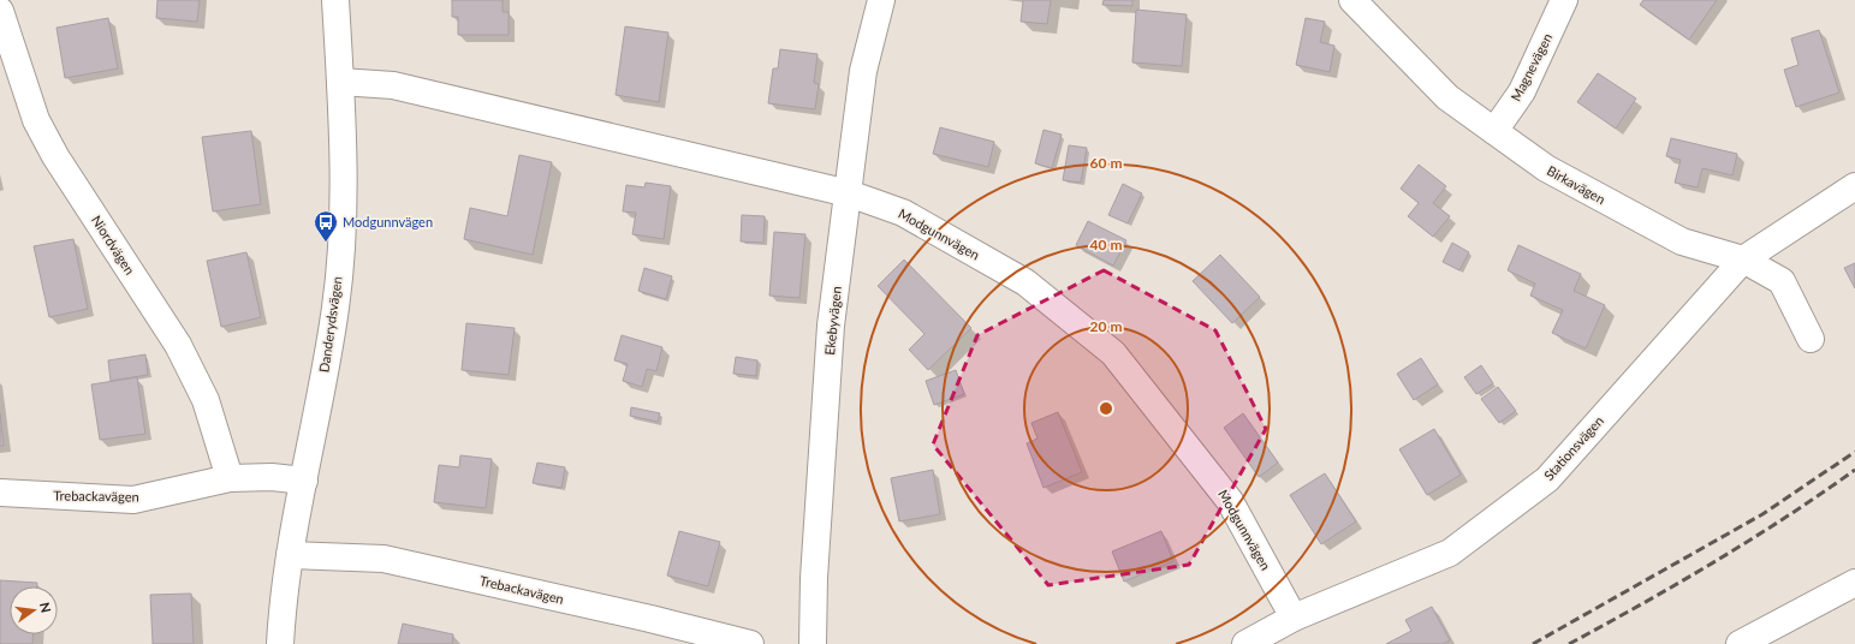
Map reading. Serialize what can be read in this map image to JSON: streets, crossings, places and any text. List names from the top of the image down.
{
  "streets": {
    "street": [
      "Magnevägen",
      "Birkavägen",
      "Modgunnvägen",
      "Niordvägen",
      "Ekebyvägen",
      "Danderydsvägen",
      "Stationsvägen",
      "Trebackavägen"
    ]
  },
  "crossings": [
    ["Magnevägen", "Birkavägen"],
    ["Birkavägen", "Stationsvägen"],
    ["Modgunnvägen", "Ekebyvägen"],
    ["Modgunnvägen", "Danderydsvägen"],
    ["Modgunnvägen", "Stationsvägen"],
    ["Niordvägen", "Trebackavägen"],
    ["Danderydsvägen", "Trebackavägen"]
  ],
  "places": {
    "bus stop": ["Modgunnvägen"]
  },
  "north": "right",
  "rings": ["60 m", "40 m", "20 m"]
}
